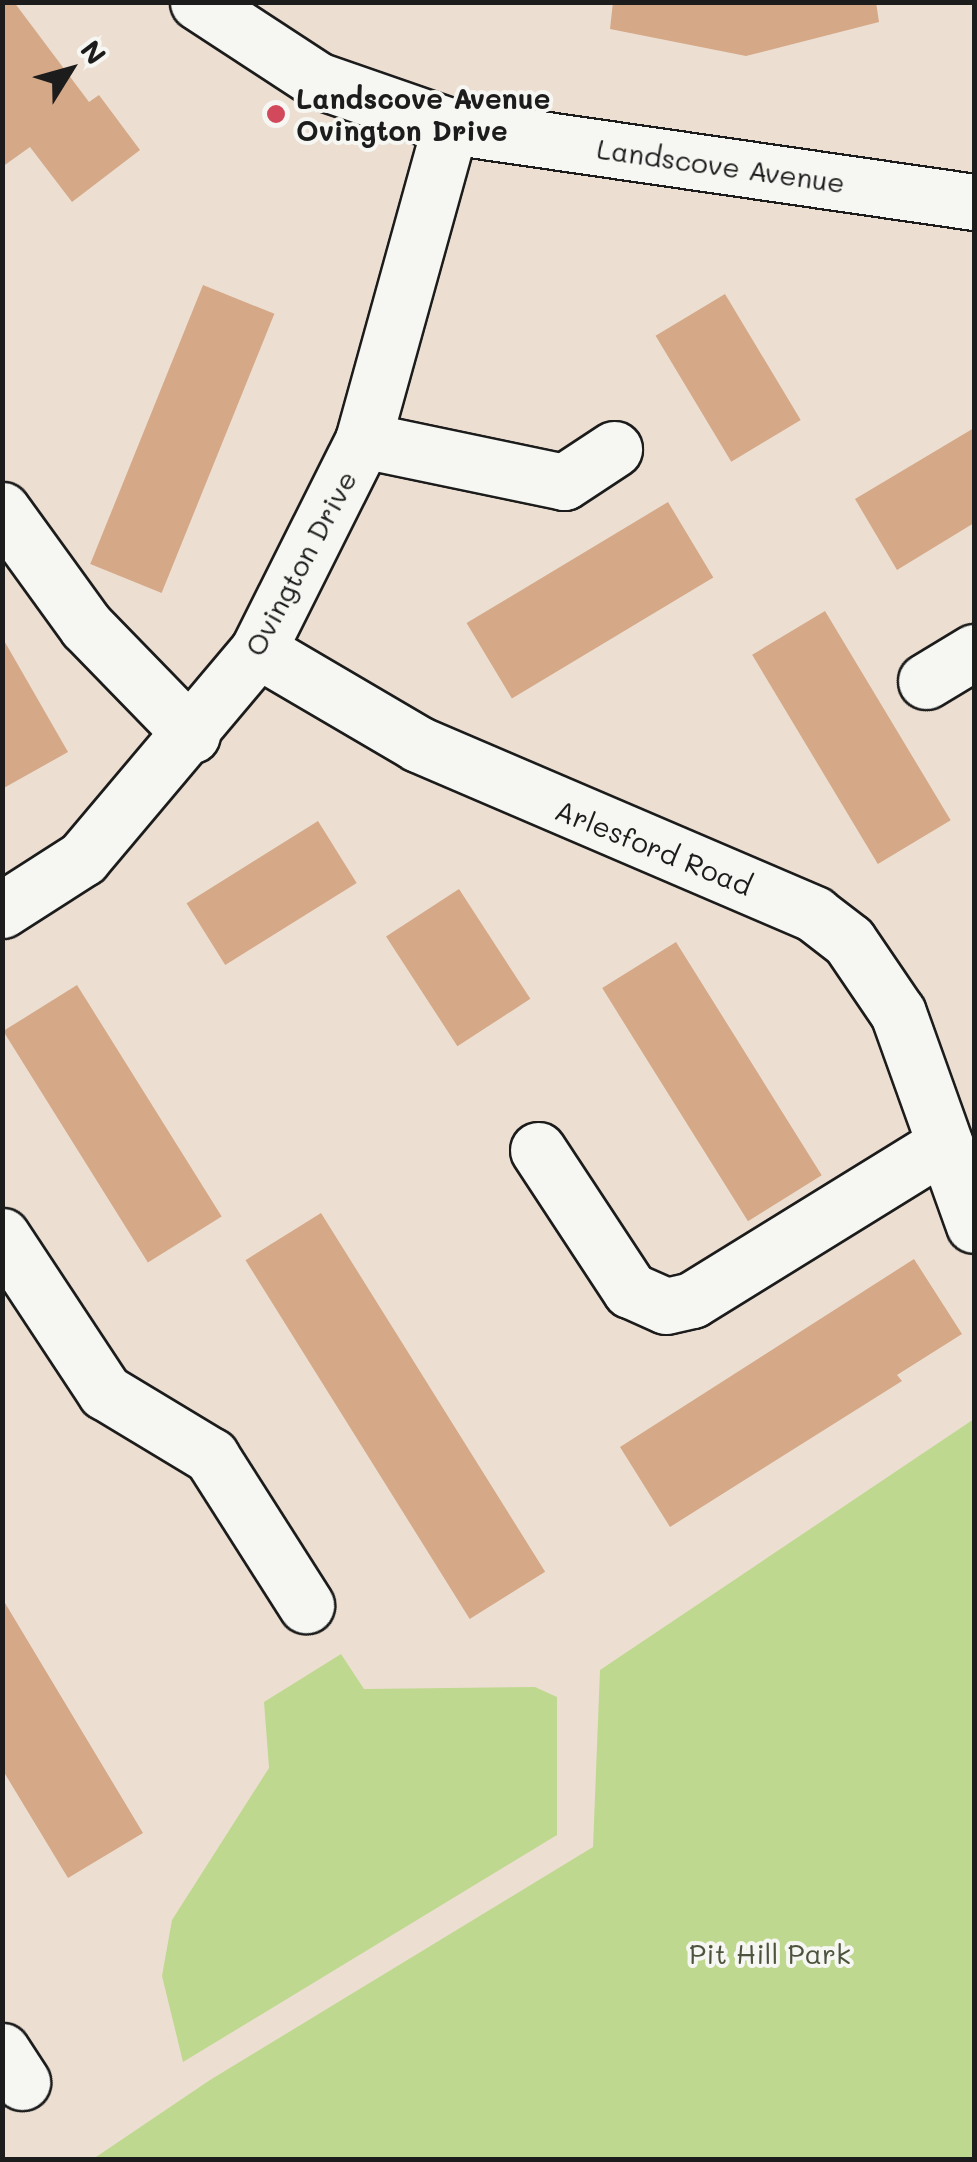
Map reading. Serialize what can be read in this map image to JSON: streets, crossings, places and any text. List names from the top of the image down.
{
  "streets": {
    "street": ["Landscove Avenue", "Ovington Drive", "Arlesford Road"]
  },
  "crossings": [
    ["Landscove Avenue", "Ovington Drive"],
    ["Ovington Drive", "Arlesford Road"]
  ],
  "parks": ["Pit Hill Park"],
  "places": ["Landscove Avenue Ovington Drive"],
  "north": "top right"
}
